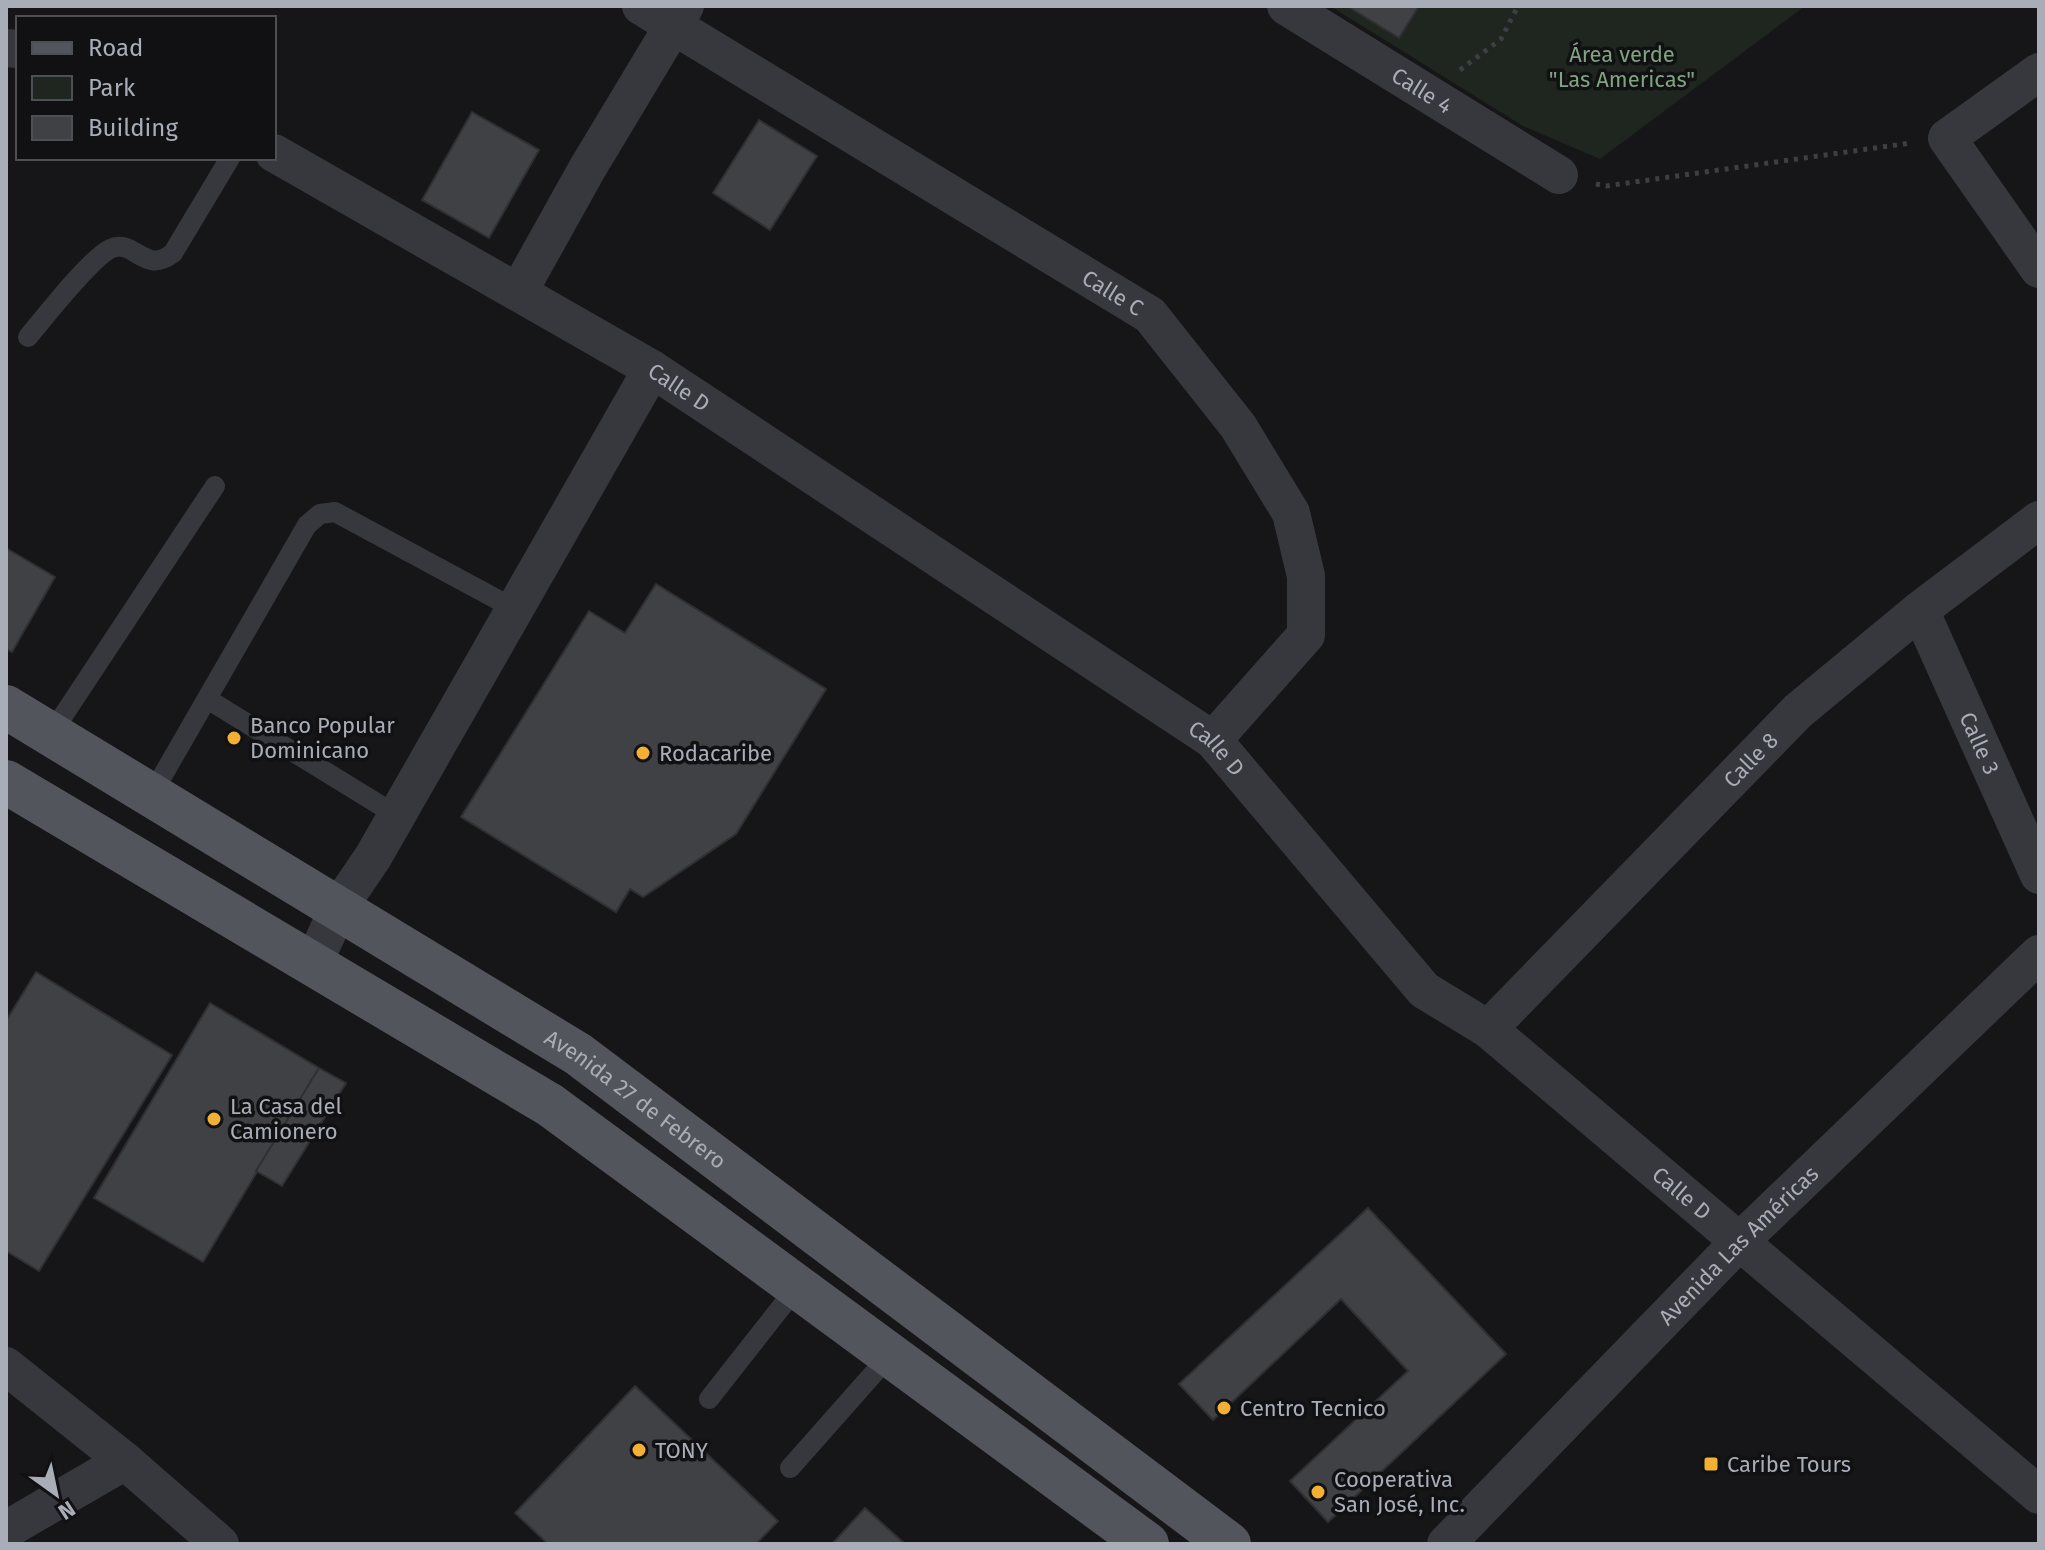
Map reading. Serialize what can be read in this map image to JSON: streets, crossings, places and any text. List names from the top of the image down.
{
  "streets": {
    "main road": ["Avenida 27 de Febrero"],
    "street": [
      "Calle 4",
      "Calle C",
      "Calle D",
      "Calle 3",
      "Calle 8",
      "Avenida Las Américas"
    ]
  },
  "crossings": [
    ["Calle C", "Calle D"],
    ["Calle D", "Calle 8"],
    ["Calle D", "Avenida Las Américas"],
    ["Calle 3", "Calle 8"]
  ],
  "parks": ["Área verde \"Las Americas\""],
  "places": {
    "other": [
      "Banco Popular Dominicano",
      "Rodacaribe",
      "La Casa del Camionero",
      "Centro Tecnico",
      "TONY",
      "Cooperativa San José, Inc."
    ],
    "transit": ["Caribe Tours"]
  },
  "legend": ["Road", "Park", "Building"],
  "north": "bottom right"
}
